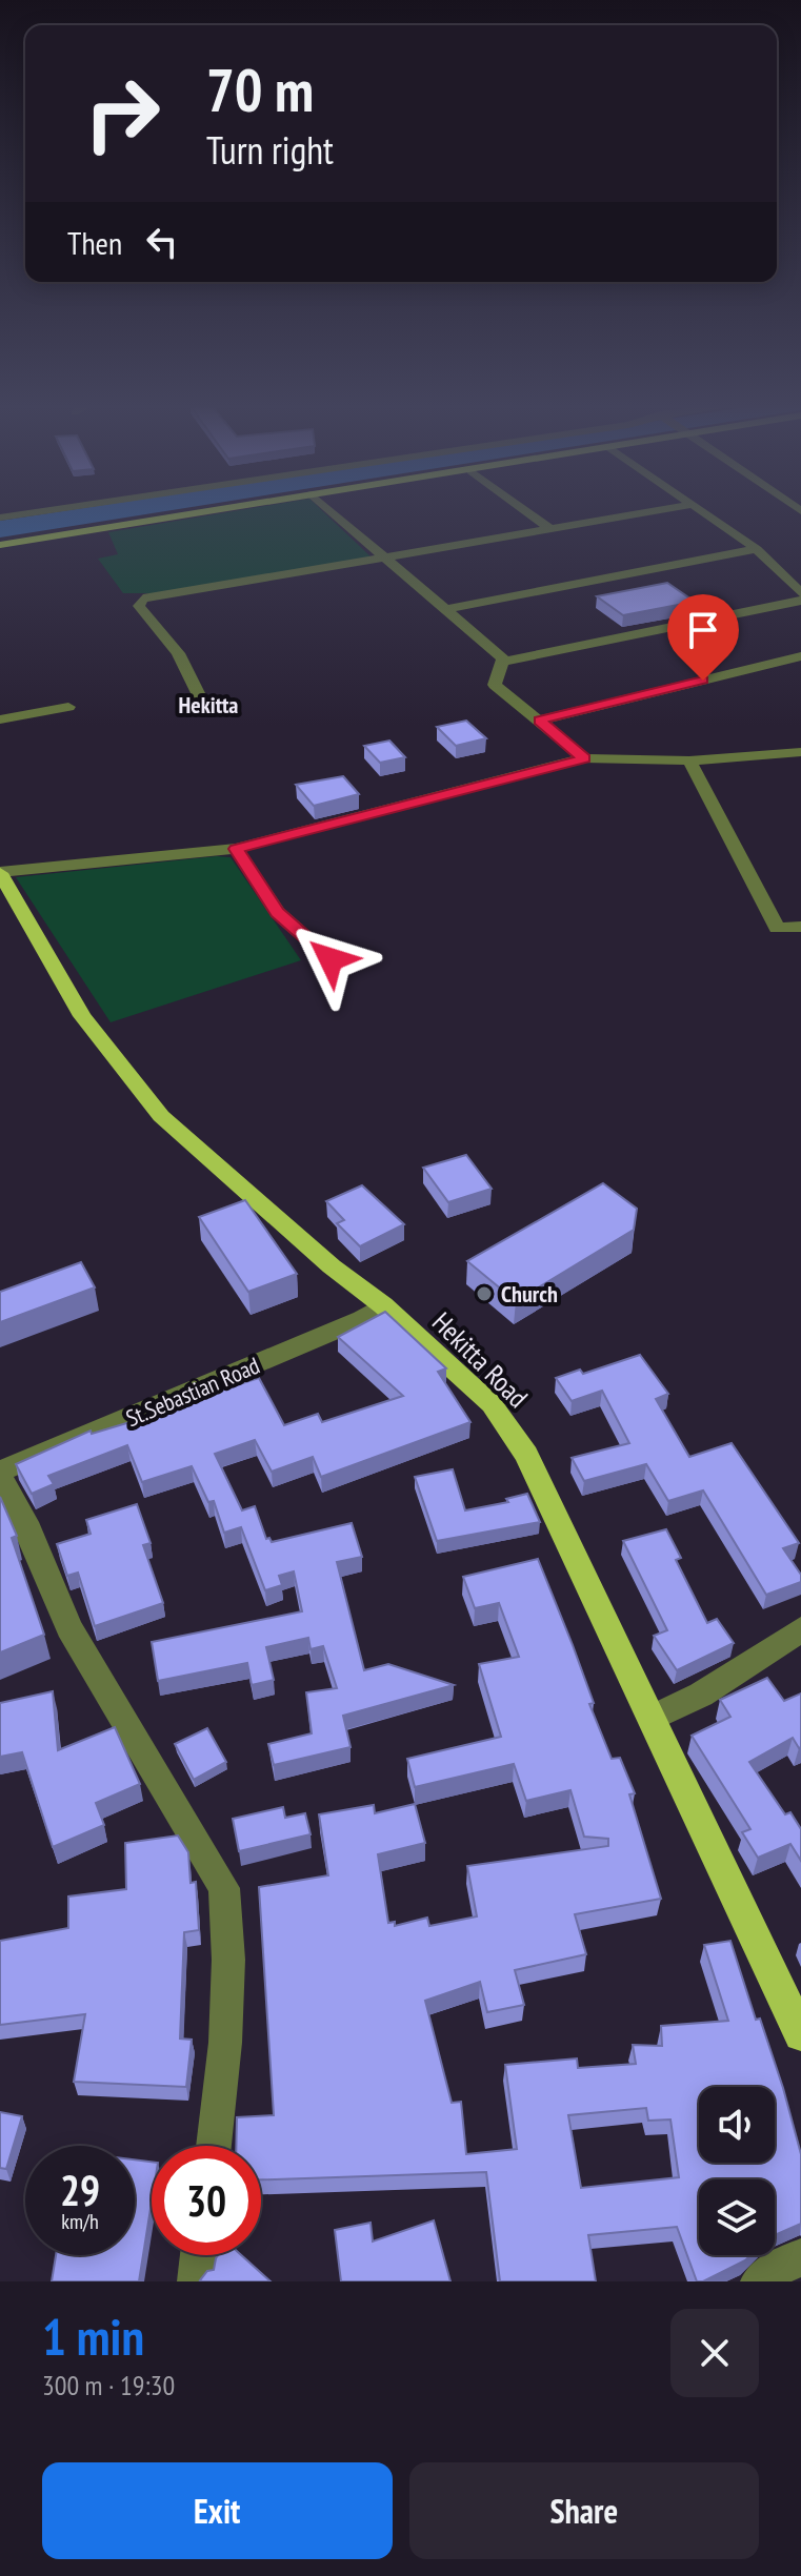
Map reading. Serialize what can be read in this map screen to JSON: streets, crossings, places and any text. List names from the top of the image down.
{
  "streets": {
    "main road": ["Hekitta Road"],
    "street": ["St.Sebastian Road"]
  },
  "crossings": [
    ["Hekitta Road", "St.Sebastian Road"]
  ],
  "districts": ["Hekitta"],
  "places": ["Church"],
  "page": {
    "turn": ["70 m", "Turn right"],
    "then": "Then",
    "speed": "29 km/h",
    "limit": "30",
    "heading": ["1 min", "300 m · 19:30"],
    "buttons": ["Exit", "Share"]
  }
}
